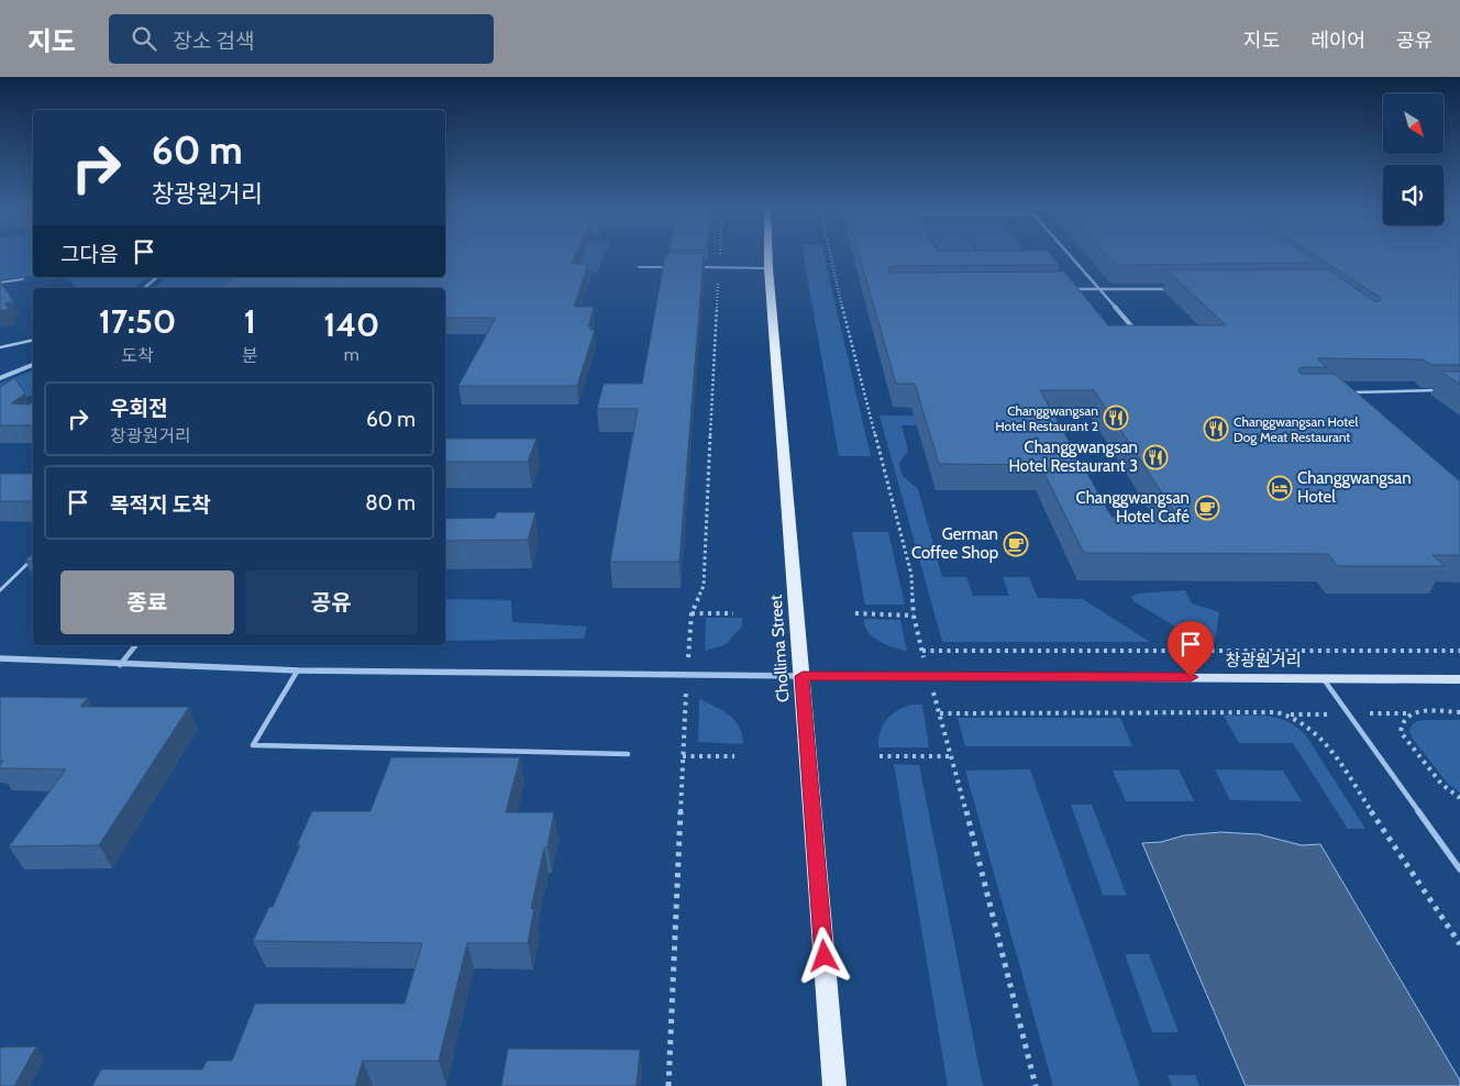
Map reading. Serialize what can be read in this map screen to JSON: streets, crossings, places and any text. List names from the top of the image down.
{
  "streets": {
    "main road": ["Chollima Street", "창광원거리"]
  },
  "crossings": [
    ["Chollima Street", "창광원거리"]
  ],
  "places": {
    "restaurant": ["Changgwangsan Hotel Restaurant 2", "Changgwangsan Hotel Dog Meat Restaurant", "Changgwangsan Hotel Restaurant 3"],
    "hotel": ["Changgwangsan Hotel"],
    "cafe": ["Changgwangsan Hotel Café", "German Coffee Shop"]
  },
  "north": "bottom right",
  "page": {
    "header": "지도",
    "search": "장소 검색",
    "nav": ["지도", "레이어", "공유"],
    "turn": ["60 m", "창광원거리"],
    "then": "그다음",
    "eta": [
      "17:50",
      "도착",
      "1",
      "분",
      "140",
      "m"
    ],
    "list": [
      {
        "name": "우회전",
        "note": "창광원거리",
        "value": "60 m"
      },
      {
        "name": "목적지 도착",
        "value": "80 m"
      }
    ],
    "buttons": ["종료", "공유"]
  }
}
